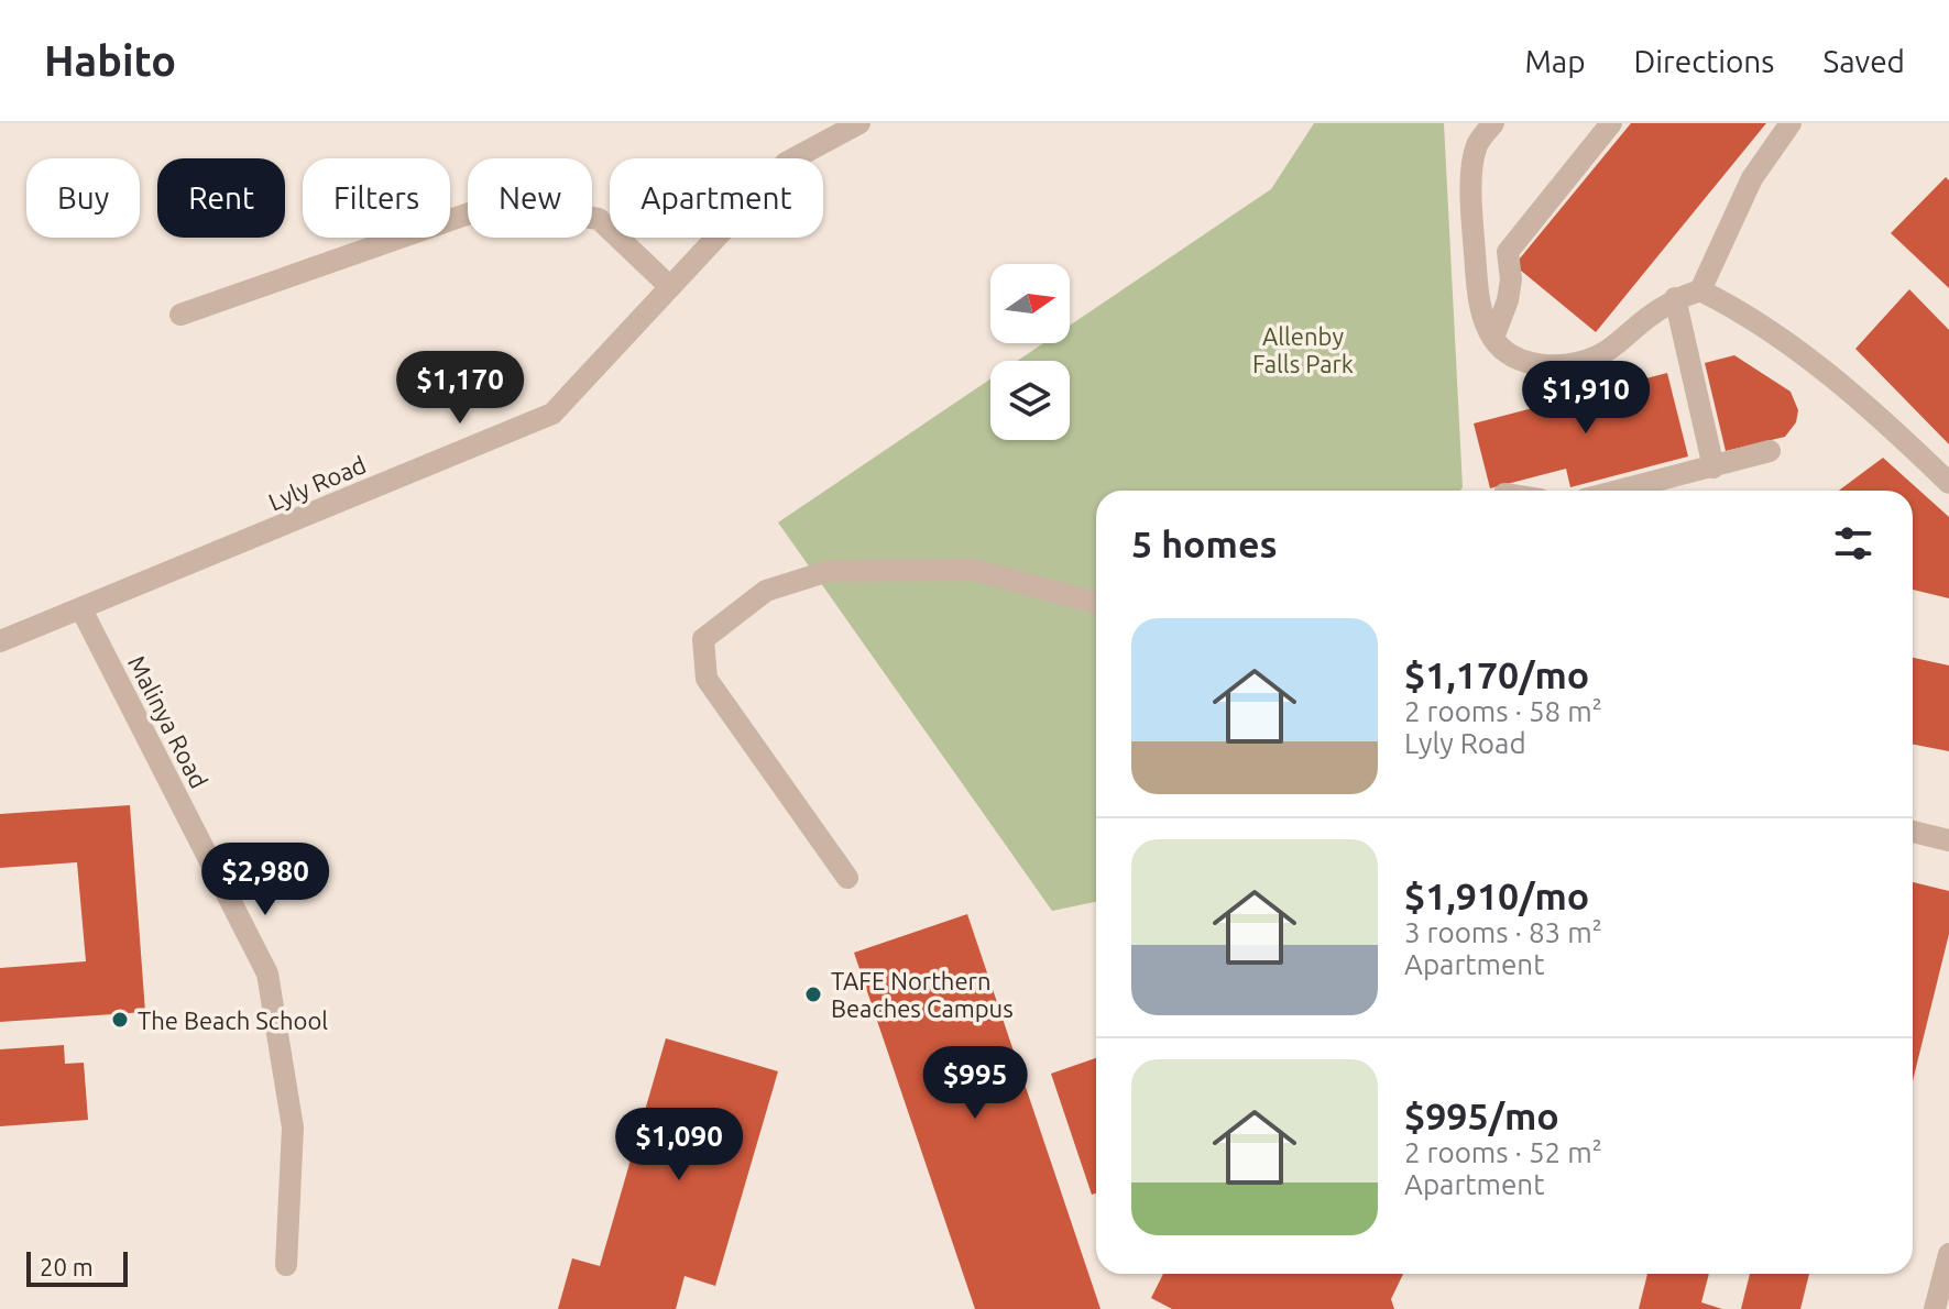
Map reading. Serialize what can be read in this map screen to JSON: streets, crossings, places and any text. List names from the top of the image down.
{
  "streets": {
    "street": ["Lyly Road", "Malinya Road"]
  },
  "crossings": [
    ["Lyly Road", "Malinya Road"]
  ],
  "parks": ["Allenby Falls Park"],
  "places": ["TAFE Northern Beaches Campus", "The Beach School"],
  "scale_bar": "20 m",
  "north": "right",
  "page": {
    "header": "Habito",
    "nav": ["Map", "Directions", "Saved"],
    "chip": [
      "Buy",
      "Rent",
      "Filters",
      "New",
      "Apartment"
    ],
    "price": [
      "$1,170",
      "$1,910",
      "$2,980",
      "$995",
      "$1,090"
    ],
    "heading": "5 homes",
    "list": [
      {
        "name": "$1,170/mo",
        "note": "2 rooms · 58 m² · Lyly Road"
      },
      {
        "name": "$1,910/mo",
        "note": "3 rooms · 83 m² · Apartment"
      },
      {
        "name": "$995/mo",
        "note": "2 rooms · 52 m² · Apartment"
      }
    ],
    "scale": "20 m"
  }
}
